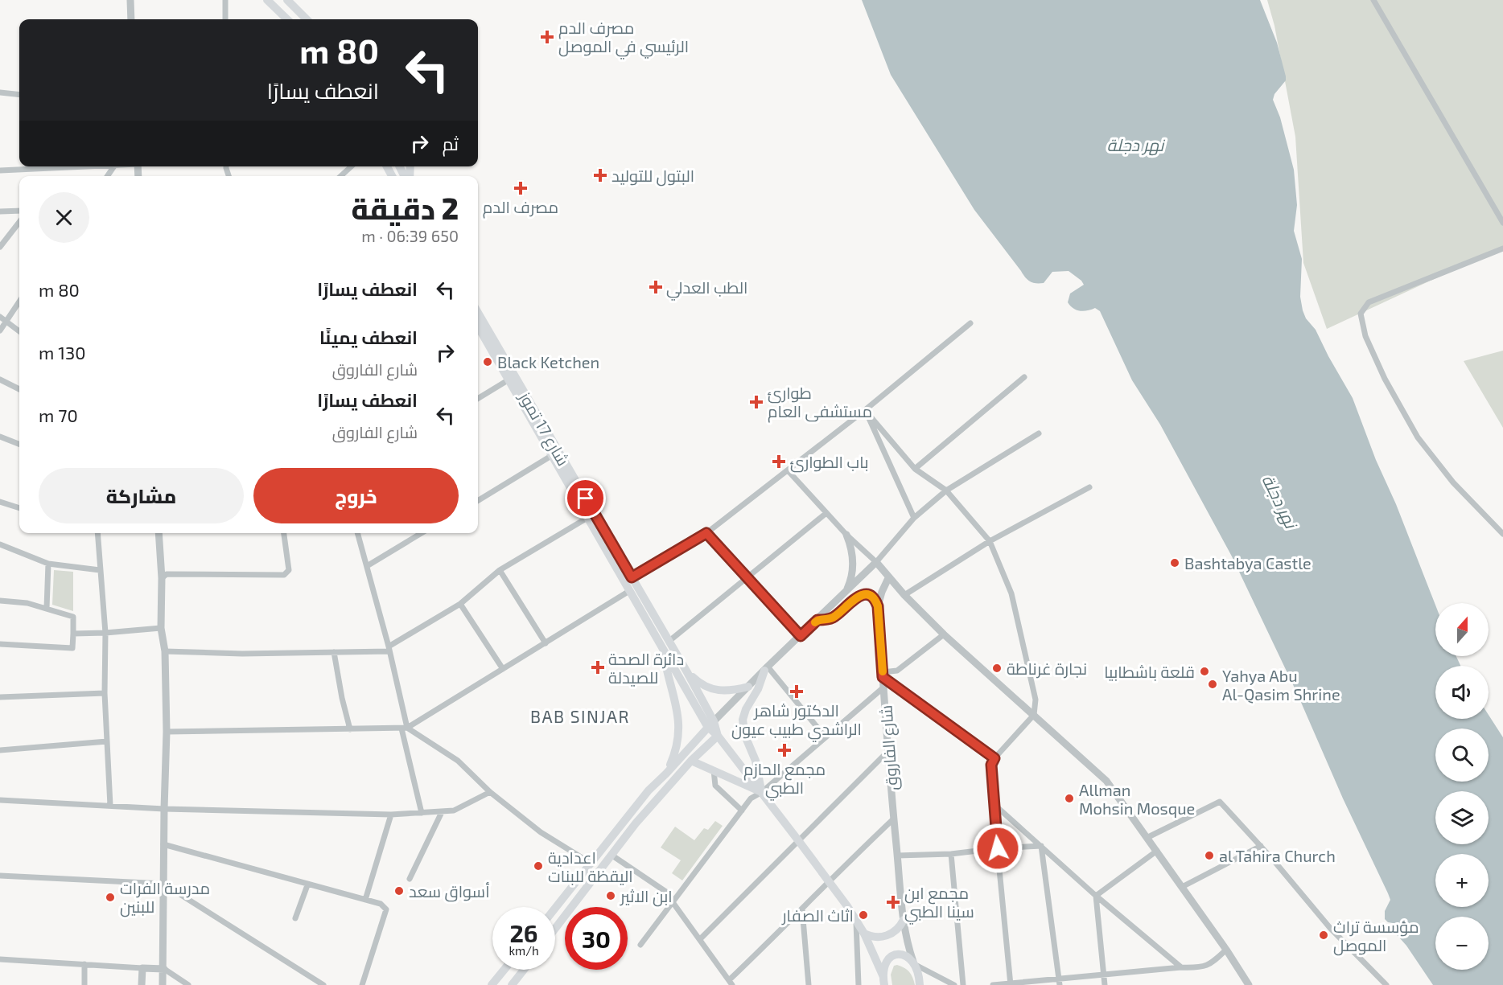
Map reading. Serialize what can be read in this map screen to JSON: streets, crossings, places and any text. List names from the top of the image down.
{
  "streets": {
    "main road": ["شارع 17 تموز", "شارع الفاروق"]
  },
  "districts": ["BAB SINJAR"],
  "water": ["نهر دجلة"],
  "places": {
    "health": [
      "مصرف الدم الرئيسي في الموصل",
      "البتول للتوليد",
      "مصرف الدم",
      "الطب العدلي",
      "طوارئ مستشفى العام",
      "باب الطوارئ",
      "دائرة الصحة للصيدلة",
      "الدكتور شاهر الراشدي طبيب عيون",
      "مجمع الحازم الطبي",
      "مجمع ابن سينا الطبي"
    ],
    "other": [
      "Black Ketchen",
      "Bashtabya Castle",
      "نجارة غرناطة",
      "قلعة باشطابيا",
      "Yahya Abu Al-Qasim Shrine",
      "Allman Mohsin Mosque",
      "al Tahira Church",
      "اعدادية اليقظة للبنات",
      "أسواق سعد",
      "ابن الاثير",
      "مدرسة الفرات للبنين",
      "اثاث الصفار",
      "مؤسسة تراث الموصل"
    ]
  },
  "north": "top",
  "page": {
    "turn": ["80 m", "انعطف يسارًا"],
    "then": "ثم",
    "heading": ["2 دقيقة", "650 m · 06:39"],
    "list": [
      {
        "name": "انعطف يسارًا",
        "value": "80 m"
      },
      {
        "name": "انعطف يمينًا",
        "note": "شارع الفاروق",
        "value": "130 m"
      },
      {
        "name": "انعطف يسارًا",
        "note": "شارع الفاروق",
        "value": "70 m"
      }
    ],
    "buttons": ["خروج", "مشاركة"],
    "map_buttons": ["+", "−"],
    "speed": "26 km/h",
    "limit": "30"
  }
}
